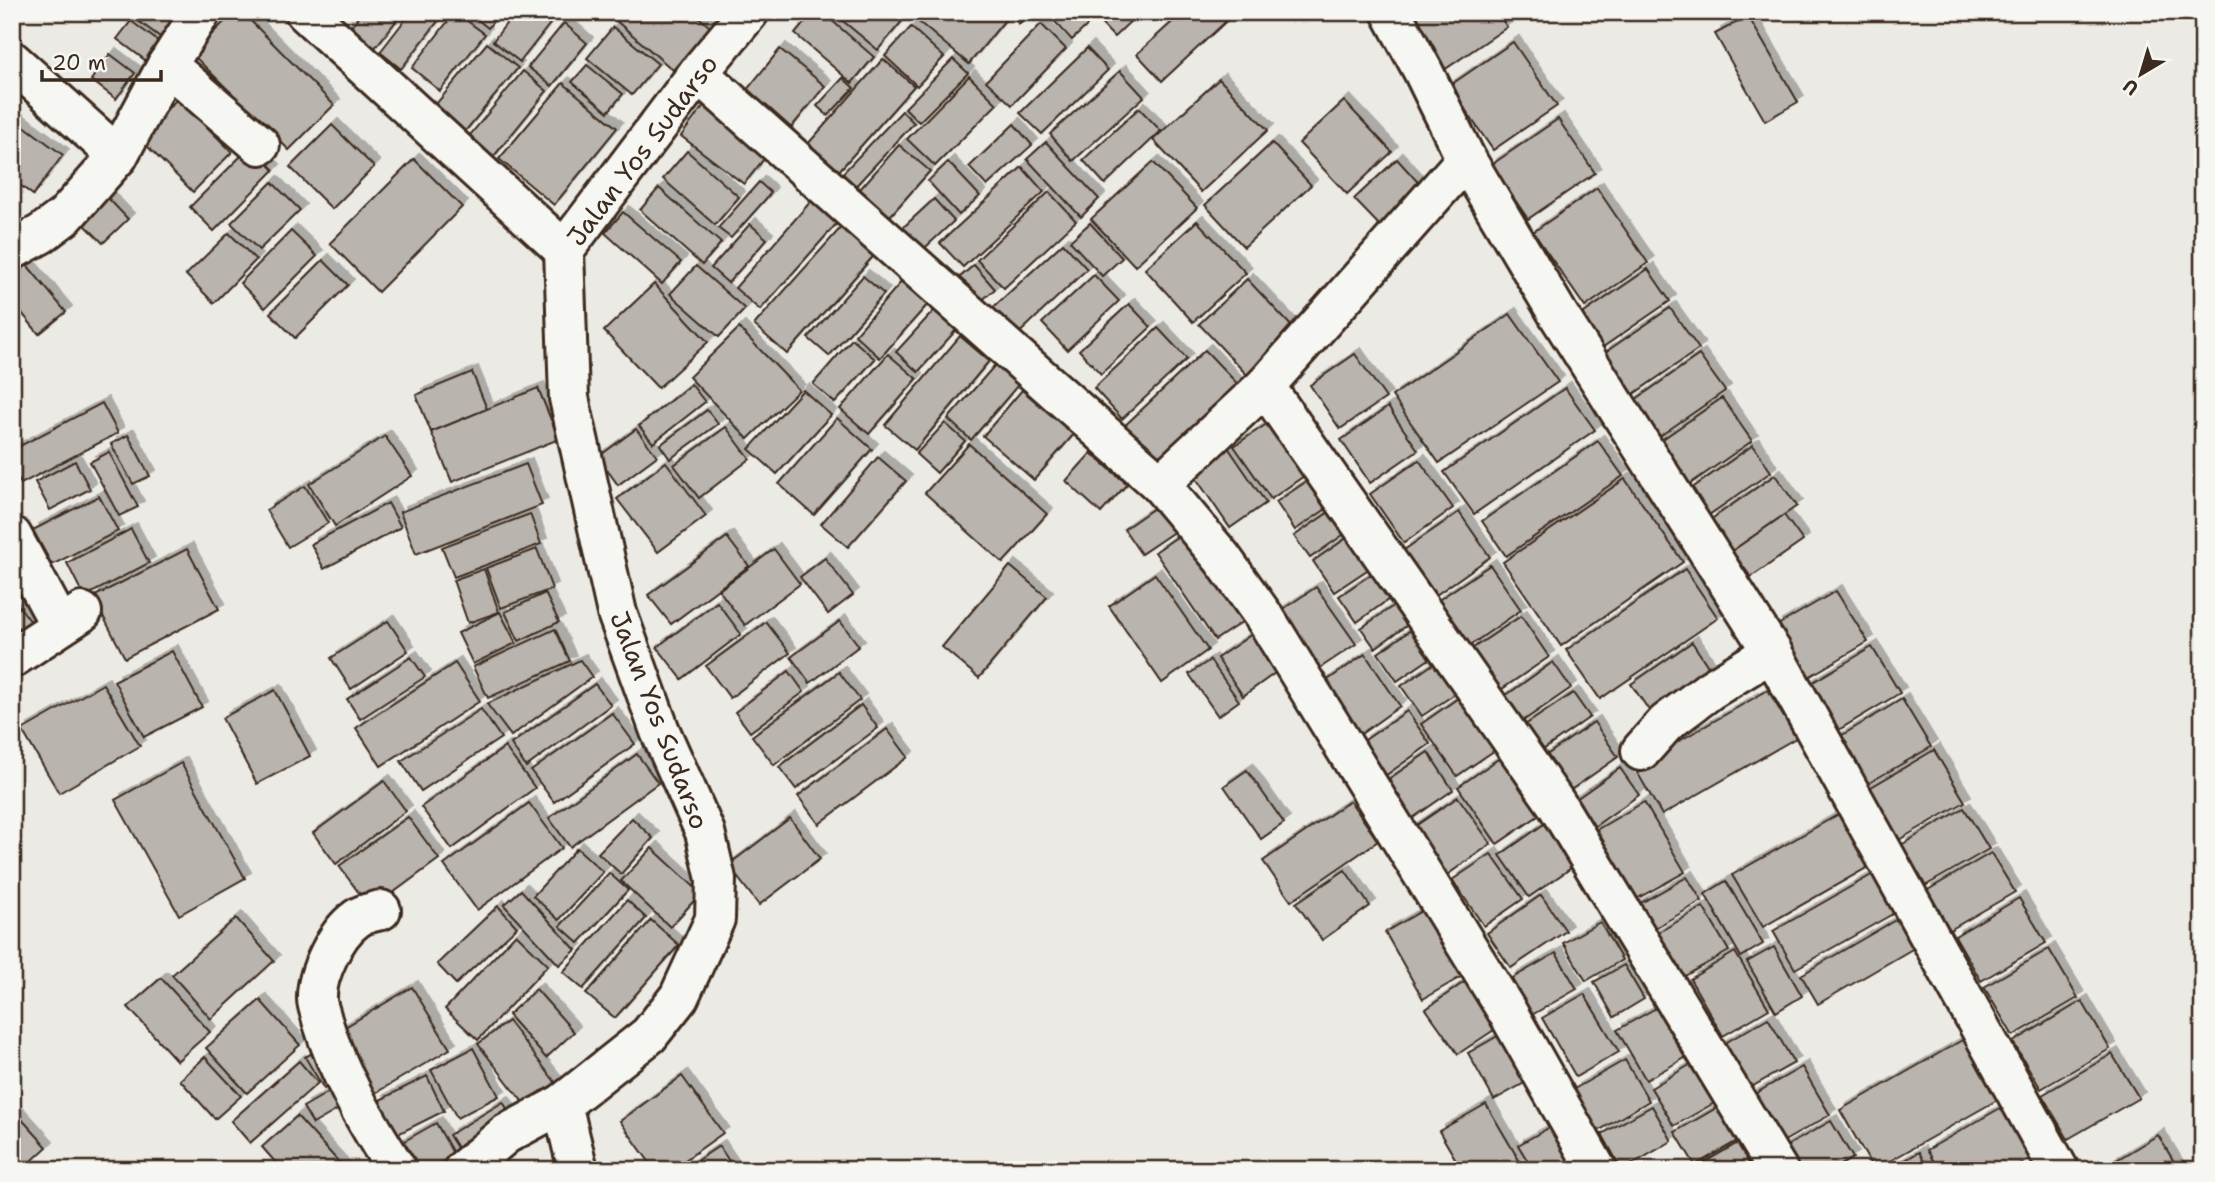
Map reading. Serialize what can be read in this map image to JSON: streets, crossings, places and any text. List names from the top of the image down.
{
  "streets": {
    "street": ["Jalan Yos Sudarso"]
  },
  "scale_bar": "20 m",
  "north": "bottom left"
}
